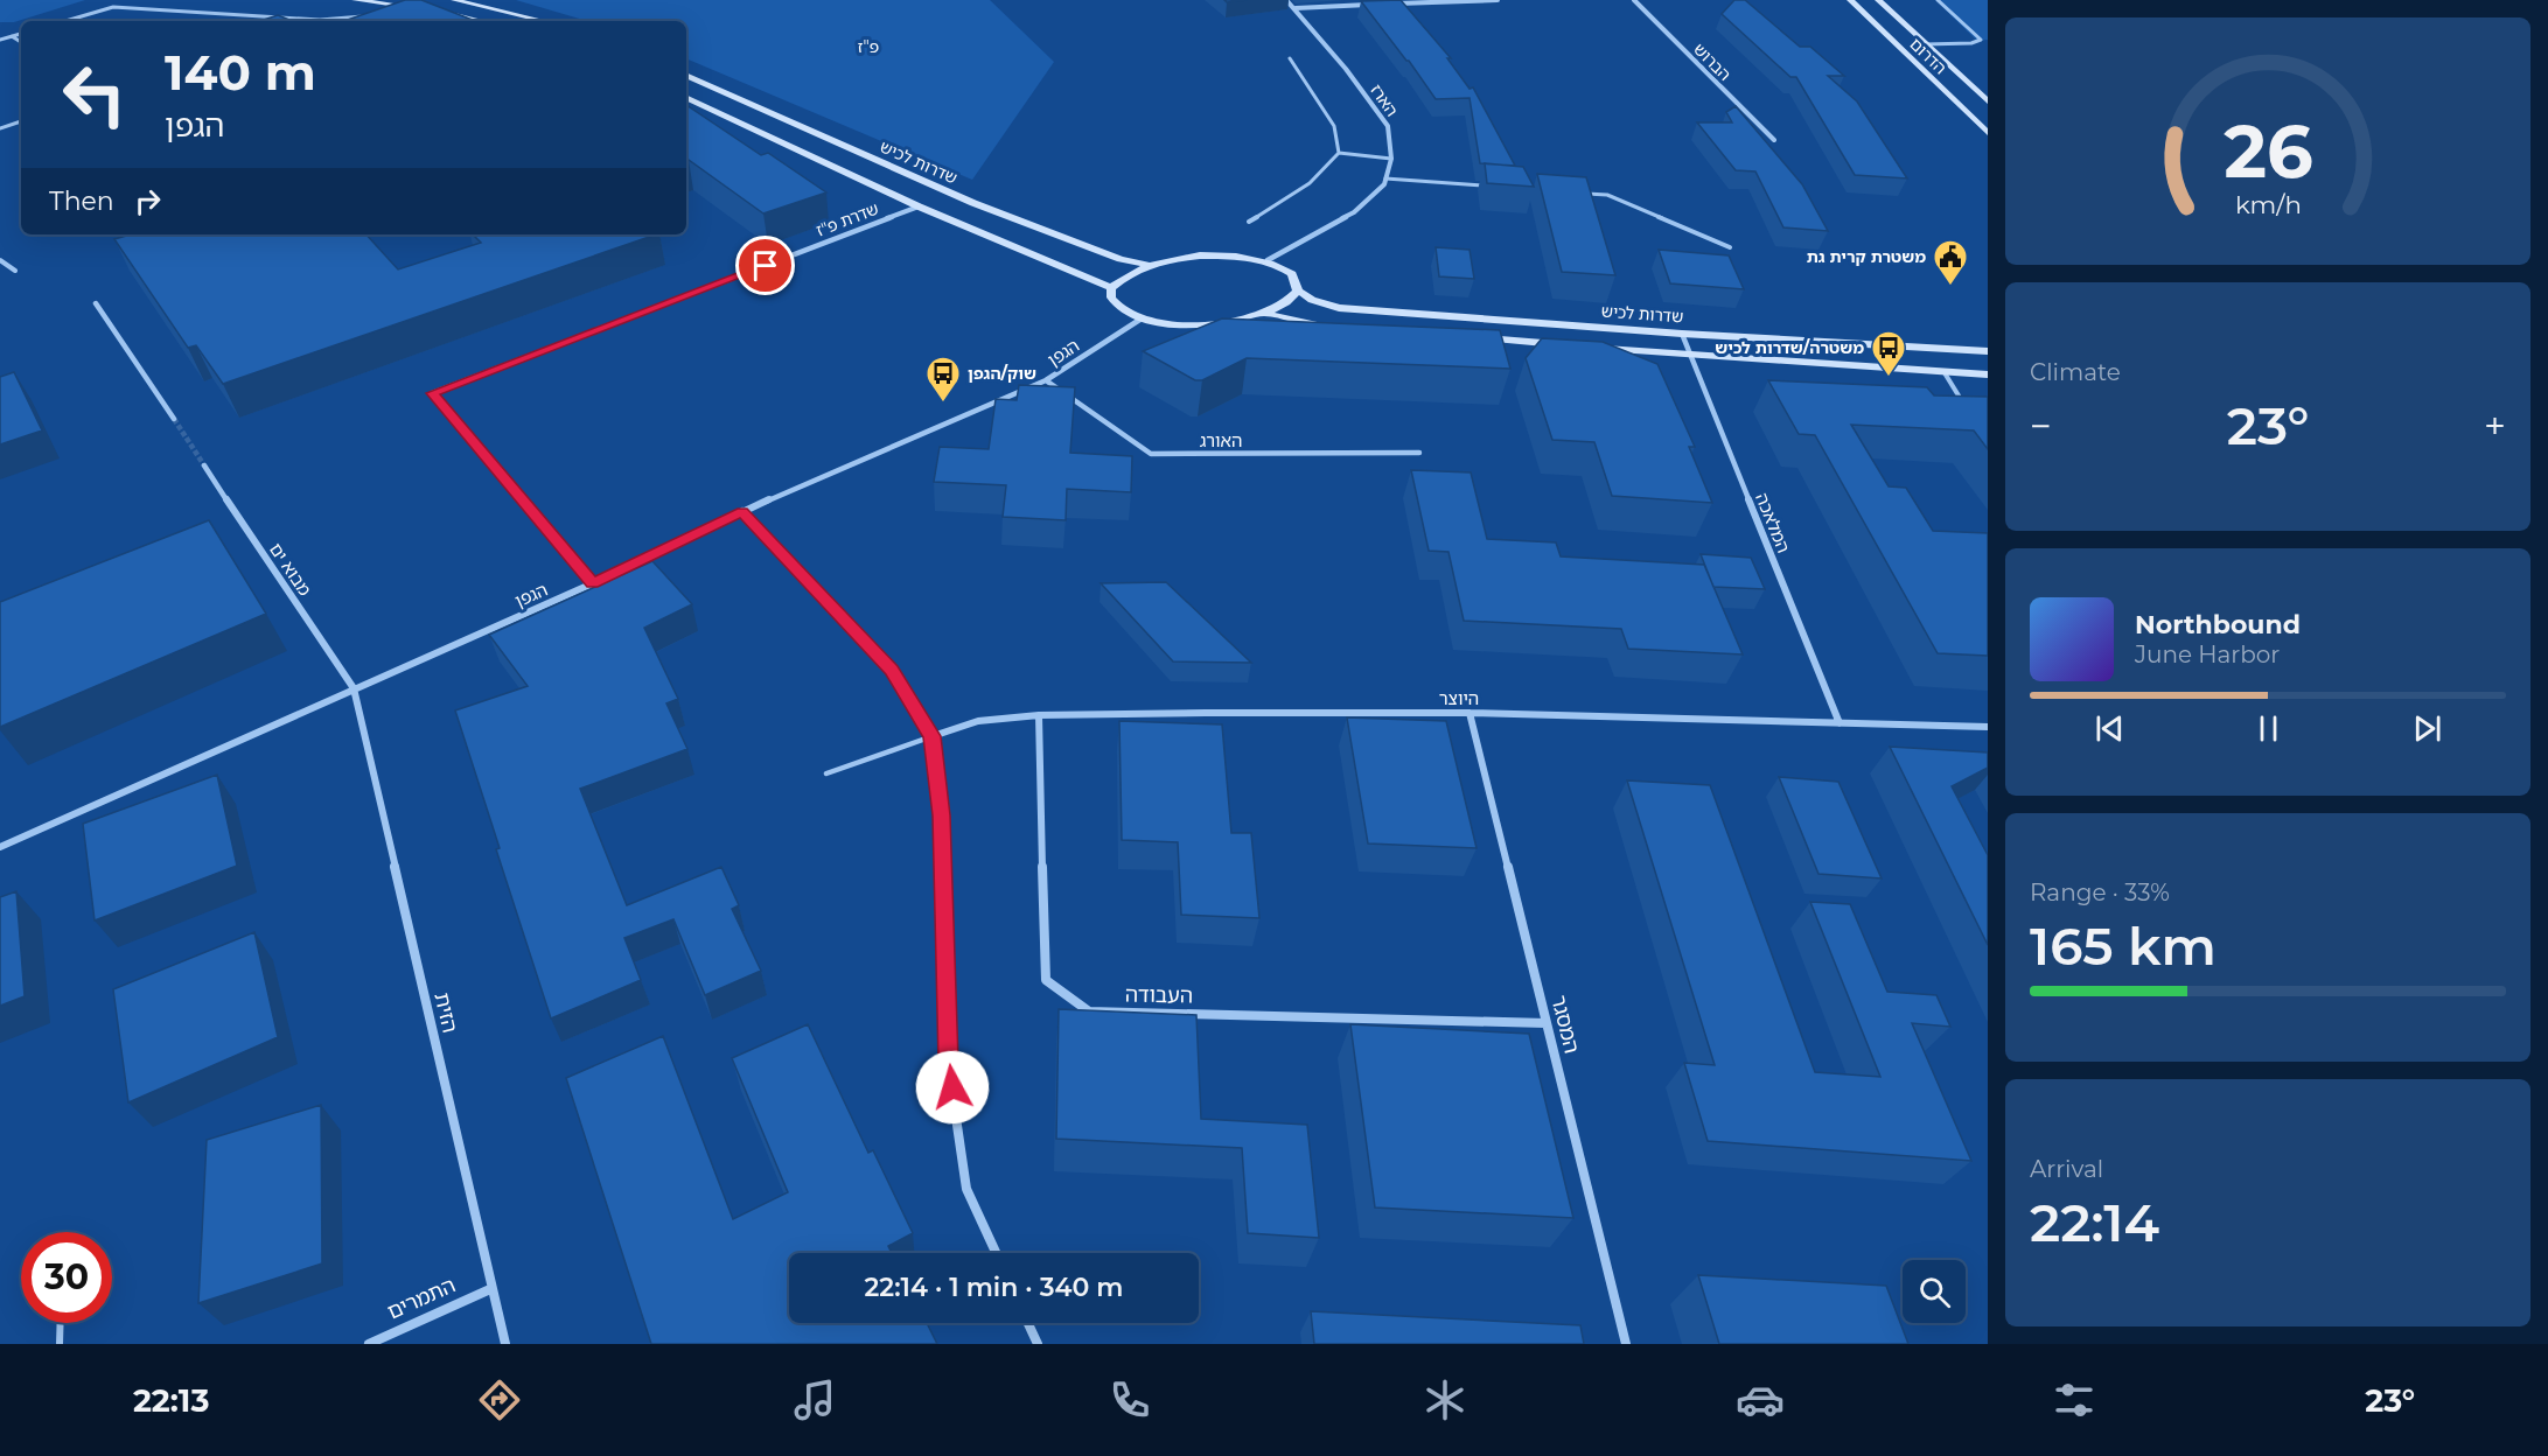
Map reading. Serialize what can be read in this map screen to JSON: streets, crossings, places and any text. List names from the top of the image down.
{
  "streets": {
    "main road": ["הדרום", "שדרות לכיש"],
    "street": [
      "הברוש",
      "הארז",
      "שדרת פ\"ז",
      "הגפן",
      "האורג",
      "המלאכה",
      "מבוא ים",
      "היוצר",
      "העבודה",
      "הזית",
      "המסגר",
      "התמרים"
    ]
  },
  "crossings": [
    ["שדרות לכיש", "המלאכה"],
    ["שדרת פ\"ז", "הגפן"],
    ["הגפן", "האורג"],
    ["הגפן", "מבוא ים"],
    ["הגפן", "הזית"],
    ["המלאכה", "היוצר"],
    ["מבוא ים", "הזית"],
    ["היוצר", "העבודה"],
    ["היוצר", "המסגר"],
    ["העבודה", "המסגר"],
    ["הזית", "התמרים"]
  ],
  "districts": ["פ\"ז"],
  "places": {
    "public building": ["משטרת קרית גת"],
    "bus stop": ["משטרה/שדרות לכיש", "שוק/הגפן"]
  },
  "page": {
    "turn": ["140 m", "הגפן"],
    "then": "Then",
    "tile": [
      "Climate",
      ["Range · 33%", "165 km"],
      ["Arrival", "22:14"]
    ],
    "heat": ["−", "23°", "+"],
    "song": ["Northbound", "June Harbor"],
    "limit": "30",
    "trip": "22:14 · 1 min · 340 m",
    "tabs": ["22:13", "23°"],
    "gauge": ["26", "km/h"]
  }
}
